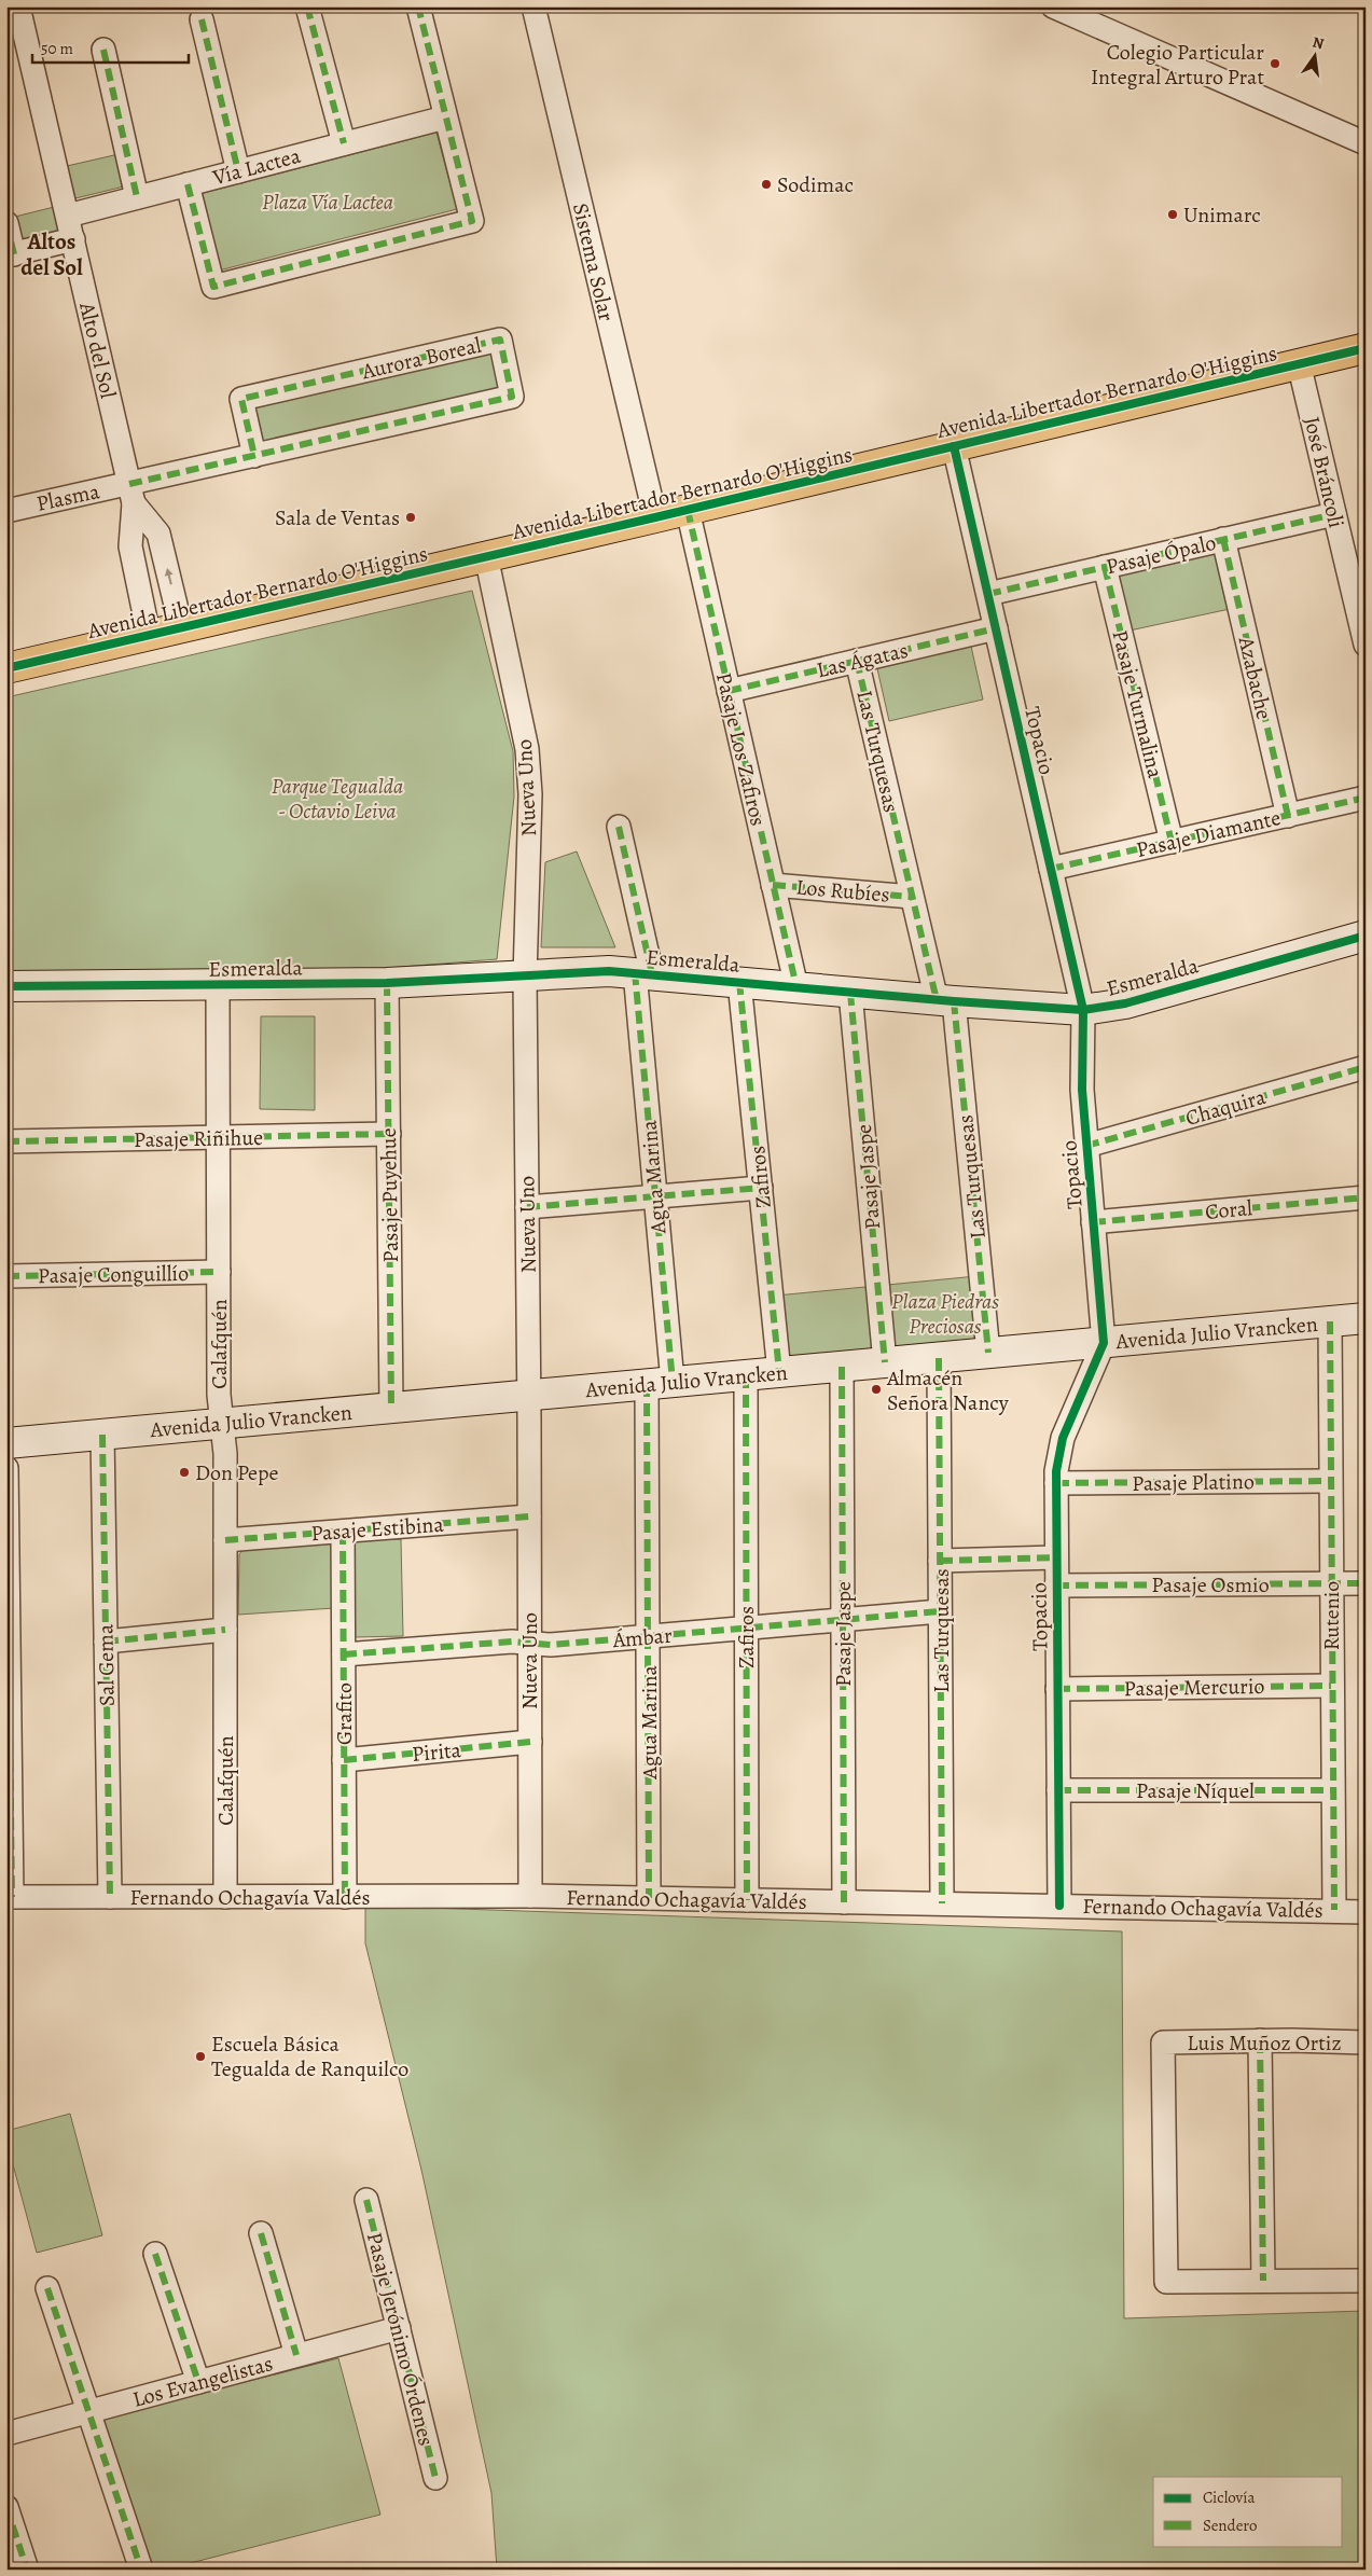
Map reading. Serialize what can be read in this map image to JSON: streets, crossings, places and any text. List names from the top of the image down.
{
  "streets": {
    "main road": ["Avenida Libertador Bernardo O'Higgins"],
    "street": [
      "Vía Lactea",
      "Sistema Solar",
      "Alto del Sol",
      "Aurora Boreal",
      "José Bráncoli",
      "Plasma",
      "Pasaje Ópalo",
      "Las Ágatas",
      "Azabache",
      "Pasaje Turmalina",
      "Topacio",
      "Pasaje Los Zafiros",
      "Las Turquesas",
      "Nueva Uno",
      "Pasaje Diamante",
      "Los Rubíes",
      "Esmeralda",
      "Chaquira",
      "Pasaje Riñihue",
      "Agua Marina",
      "Zafiros",
      "Pasaje Jaspe",
      "Pasaje Puyehue",
      "Coral",
      "Pasaje Conguillío",
      "Avenida Julio Vrancken",
      "Calafquén",
      "Pasaje Platino",
      "Pasaje Estibina",
      "Pasaje Osmio",
      "Rutenio",
      "Ámbar",
      "Sal Gema",
      "Pasaje Mercurio",
      "Grafito",
      "Pirita",
      "Pasaje Níquel",
      "Fernando Ochagavía Valdés",
      "Luis Muñoz Ortiz",
      "Pasaje Jerónimo Órdenes",
      "Los Evangelistas"
    ]
  },
  "crossings": [
    ["Vía Lactea", "Alto del Sol"],
    ["Sistema Solar", "Avenida Libertador Bernardo O'Higgins"],
    ["Alto del Sol", "Aurora Boreal"],
    ["Alto del Sol", "Avenida Libertador Bernardo O'Higgins"],
    ["Alto del Sol", "Plasma"],
    ["Aurora Boreal", "Plasma"],
    ["Avenida Libertador Bernardo O'Higgins", "José Bráncoli"],
    ["Avenida Libertador Bernardo O'Higgins", "Topacio"],
    ["Avenida Libertador Bernardo O'Higgins", "Pasaje Los Zafiros"],
    ["Avenida Libertador Bernardo O'Higgins", "Nueva Uno"],
    ["José Bráncoli", "Pasaje Ópalo"],
    ["Pasaje Ópalo", "Azabache"],
    ["Pasaje Ópalo", "Pasaje Turmalina"],
    ["Pasaje Ópalo", "Topacio"],
    ["Las Ágatas", "Topacio"],
    ["Las Ágatas", "Pasaje Los Zafiros"],
    ["Las Ágatas", "Las Turquesas"],
    ["Azabache", "Pasaje Diamante"],
    ["Pasaje Turmalina", "Pasaje Diamante"],
    ["Topacio", "Pasaje Diamante"],
    ["Topacio", "Esmeralda"],
    ["Topacio", "Chaquira"],
    ["Topacio", "Coral"],
    ["Topacio", "Avenida Julio Vrancken"],
    ["Topacio", "Pasaje Platino"],
    ["Topacio", "Pasaje Osmio"],
    ["Topacio", "Pasaje Mercurio"],
    ["Topacio", "Pasaje Níquel"],
    ["Topacio", "Fernando Ochagavía Valdés"],
    ["Pasaje Los Zafiros", "Los Rubíes"],
    ["Pasaje Los Zafiros", "Esmeralda"],
    ["Las Turquesas", "Los Rubíes"],
    ["Las Turquesas", "Esmeralda"],
    ["Las Turquesas", "Avenida Julio Vrancken"],
    ["Las Turquesas", "Ámbar"],
    ["Las Turquesas", "Fernando Ochagavía Valdés"],
    ["Nueva Uno", "Esmeralda"],
    ["Nueva Uno", "Avenida Julio Vrancken"],
    ["Nueva Uno", "Pasaje Estibina"],
    ["Nueva Uno", "Ámbar"],
    ["Nueva Uno", "Pirita"],
    ["Nueva Uno", "Fernando Ochagavía Valdés"],
    ["Esmeralda", "Agua Marina"],
    ["Esmeralda", "Zafiros"],
    ["Esmeralda", "Pasaje Jaspe"],
    ["Esmeralda", "Pasaje Puyehue"],
    ["Esmeralda", "Calafquén"],
    ["Pasaje Riñihue", "Pasaje Puyehue"],
    ["Pasaje Riñihue", "Calafquén"],
    ["Agua Marina", "Avenida Julio Vrancken"],
    ["Agua Marina", "Ámbar"],
    ["Agua Marina", "Fernando Ochagavía Valdés"],
    ["Zafiros", "Avenida Julio Vrancken"],
    ["Zafiros", "Ámbar"],
    ["Zafiros", "Fernando Ochagavía Valdés"],
    ["Pasaje Jaspe", "Avenida Julio Vrancken"],
    ["Pasaje Jaspe", "Ámbar"],
    ["Pasaje Jaspe", "Fernando Ochagavía Valdés"],
    ["Pasaje Puyehue", "Avenida Julio Vrancken"],
    ["Pasaje Conguillío", "Calafquén"],
    ["Avenida Julio Vrancken", "Calafquén"],
    ["Avenida Julio Vrancken", "Rutenio"],
    ["Avenida Julio Vrancken", "Sal Gema"],
    ["Calafquén", "Pasaje Estibina"],
    ["Calafquén", "Fernando Ochagavía Valdés"],
    ["Pasaje Platino", "Rutenio"],
    ["Pasaje Estibina", "Grafito"],
    ["Pasaje Osmio", "Rutenio"],
    ["Rutenio", "Pasaje Mercurio"],
    ["Rutenio", "Pasaje Níquel"],
    ["Rutenio", "Fernando Ochagavía Valdés"],
    ["Ámbar", "Grafito"],
    ["Sal Gema", "Fernando Ochagavía Valdés"],
    ["Grafito", "Pirita"],
    ["Grafito", "Fernando Ochagavía Valdés"],
    ["Pasaje Jerónimo Órdenes", "Los Evangelistas"]
  ],
  "districts": ["Altos del Sol"],
  "parks": ["Plaza Vía Lactea", "Parque Tegualda - Octavio Leiva", "Plaza Piedras Preciosas"],
  "places": [
    "Colegio Particular Integral Arturo Prat",
    "Sodimac",
    "Unimarc",
    "Sala de Ventas",
    "Almacén Señora Nancy",
    "Don Pepe",
    "Escuela Básica Tegualda de Ranquilco"
  ],
  "legend": ["Ciclovía", "Sendero"],
  "scale_bar": "50 m",
  "north": "top"
}
